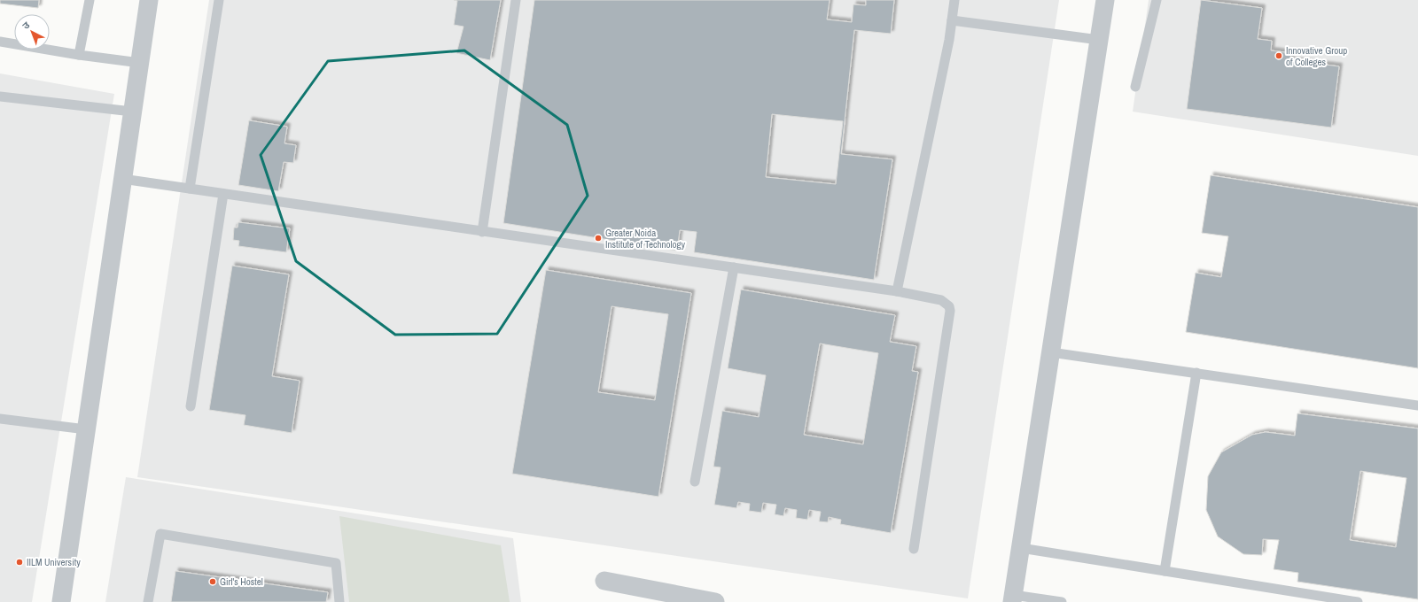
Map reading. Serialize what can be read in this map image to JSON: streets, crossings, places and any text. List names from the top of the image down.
{
  "places": [
    "Innovative Group of Colleges",
    "Greater Noida Institute of Technology",
    "IILM University",
    "Girl's Hostel"
  ],
  "north": "top left"
}
